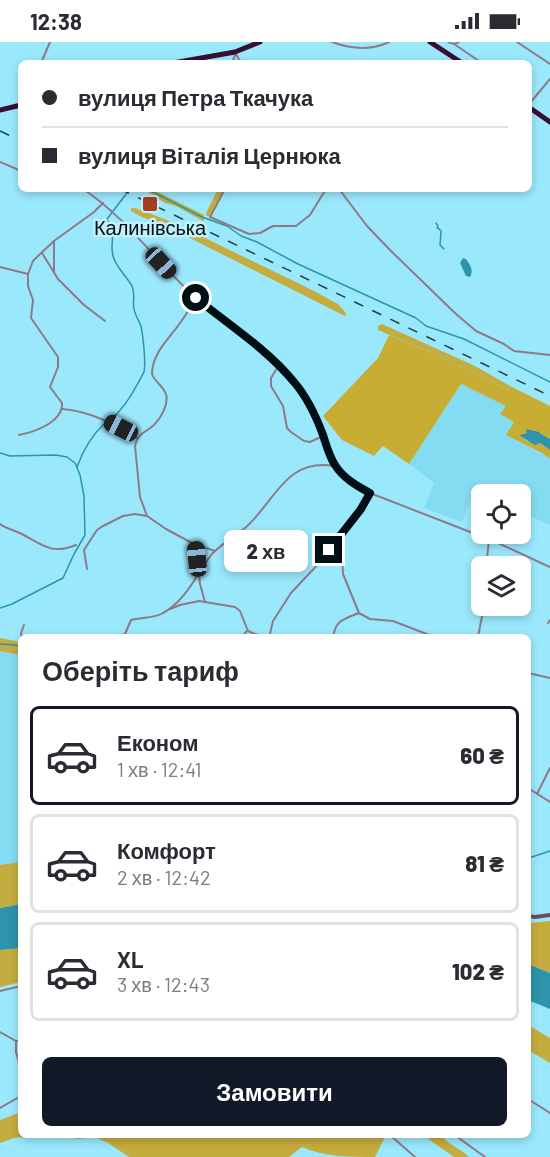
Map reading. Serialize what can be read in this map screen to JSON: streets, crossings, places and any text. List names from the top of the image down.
{
  "places": {
    "transit": ["Калинівська"]
  },
  "page": {
    "status": "12:38",
    "banner": ["вулиця Петра Ткачука", "вулиця Віталія Цернюка"],
    "bubble": "2 хв",
    "heading": "Оберіть тариф",
    "list": [
      {
        "name": "Економ",
        "note": "1 хв · 12:41",
        "value": "60 ₴"
      },
      {
        "name": "Комфорт",
        "note": "2 хв · 12:42",
        "value": "81 ₴"
      },
      {
        "name": "XL",
        "note": "3 хв · 12:43",
        "value": "102 ₴"
      }
    ],
    "buttons": "Замовити"
  }
}
